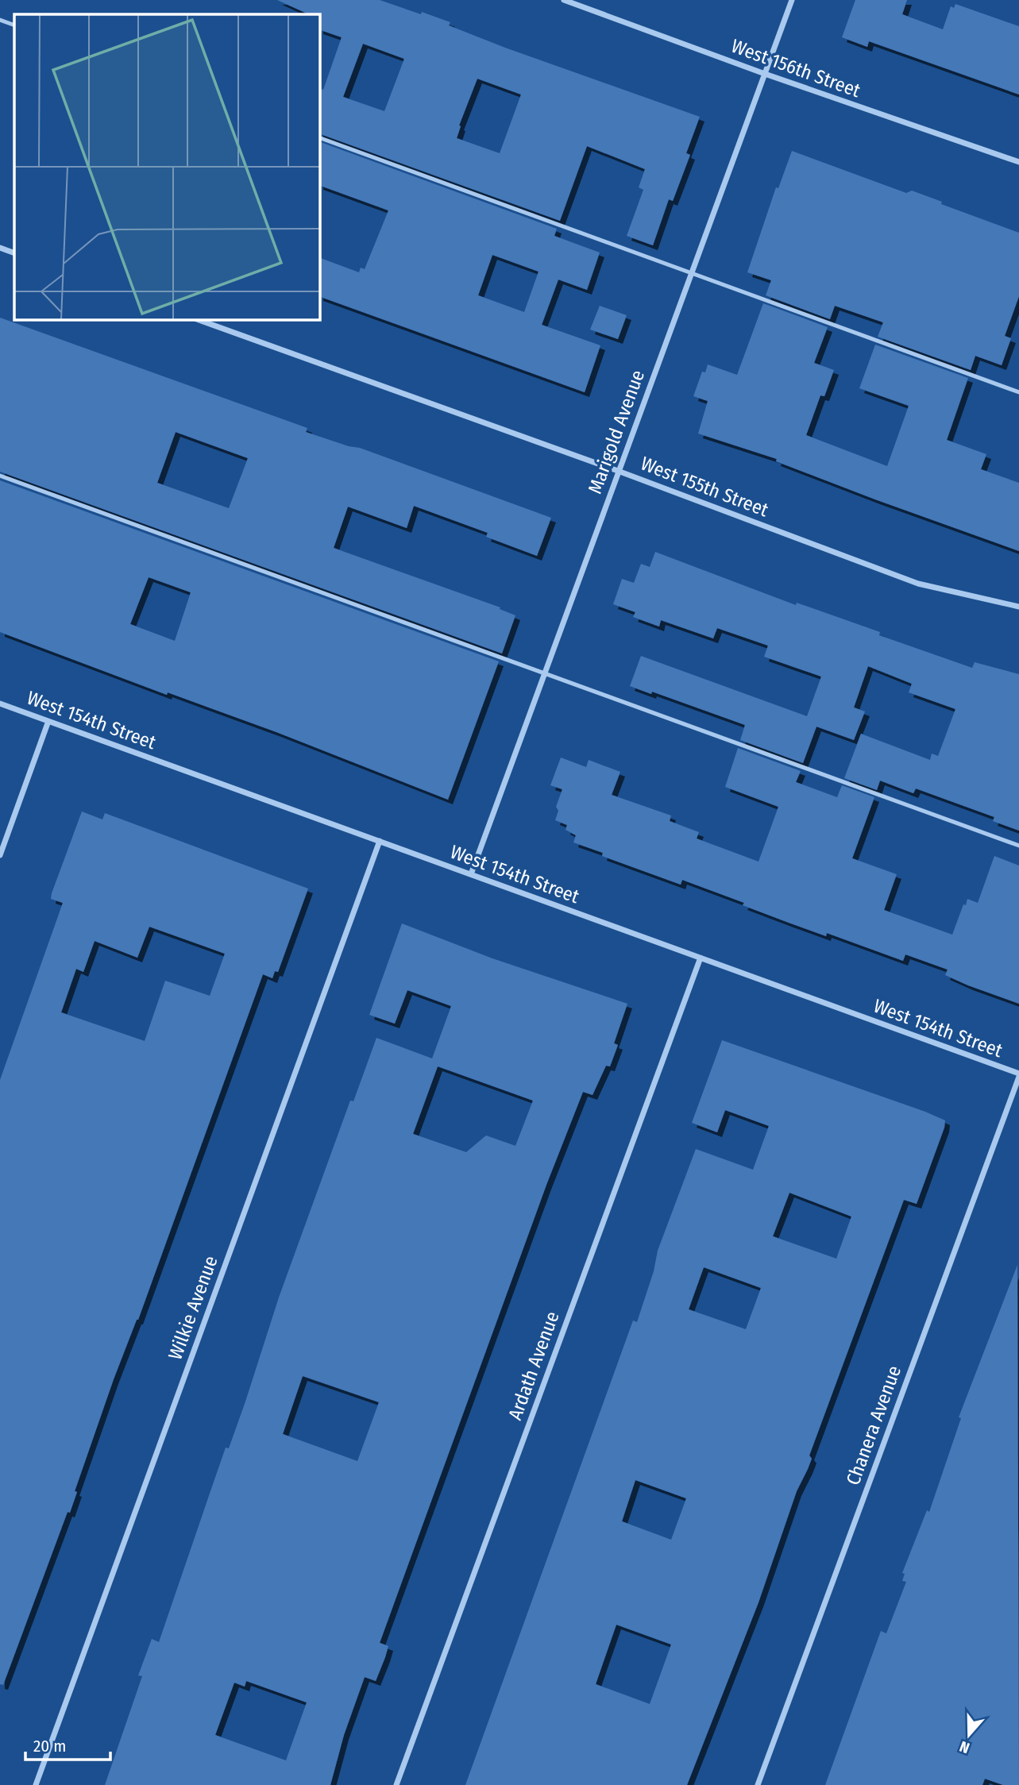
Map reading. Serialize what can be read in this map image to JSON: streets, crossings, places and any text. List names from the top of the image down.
{
  "streets": {
    "street": [
      "West 156th Street",
      "Marigold Avenue",
      "West 155th Street",
      "West 154th Street",
      "Wilkie Avenue",
      "Ardath Avenue",
      "Chanera Avenue"
    ]
  },
  "crossings": [
    ["West 156th Street", "Marigold Avenue"],
    ["Marigold Avenue", "West 155th Street"],
    ["Marigold Avenue", "West 154th Street"],
    ["West 154th Street", "Wilkie Avenue"],
    ["West 154th Street", "Ardath Avenue"],
    ["West 154th Street", "Chanera Avenue"]
  ],
  "scale_bar": "20 m",
  "north": "bottom"
}
